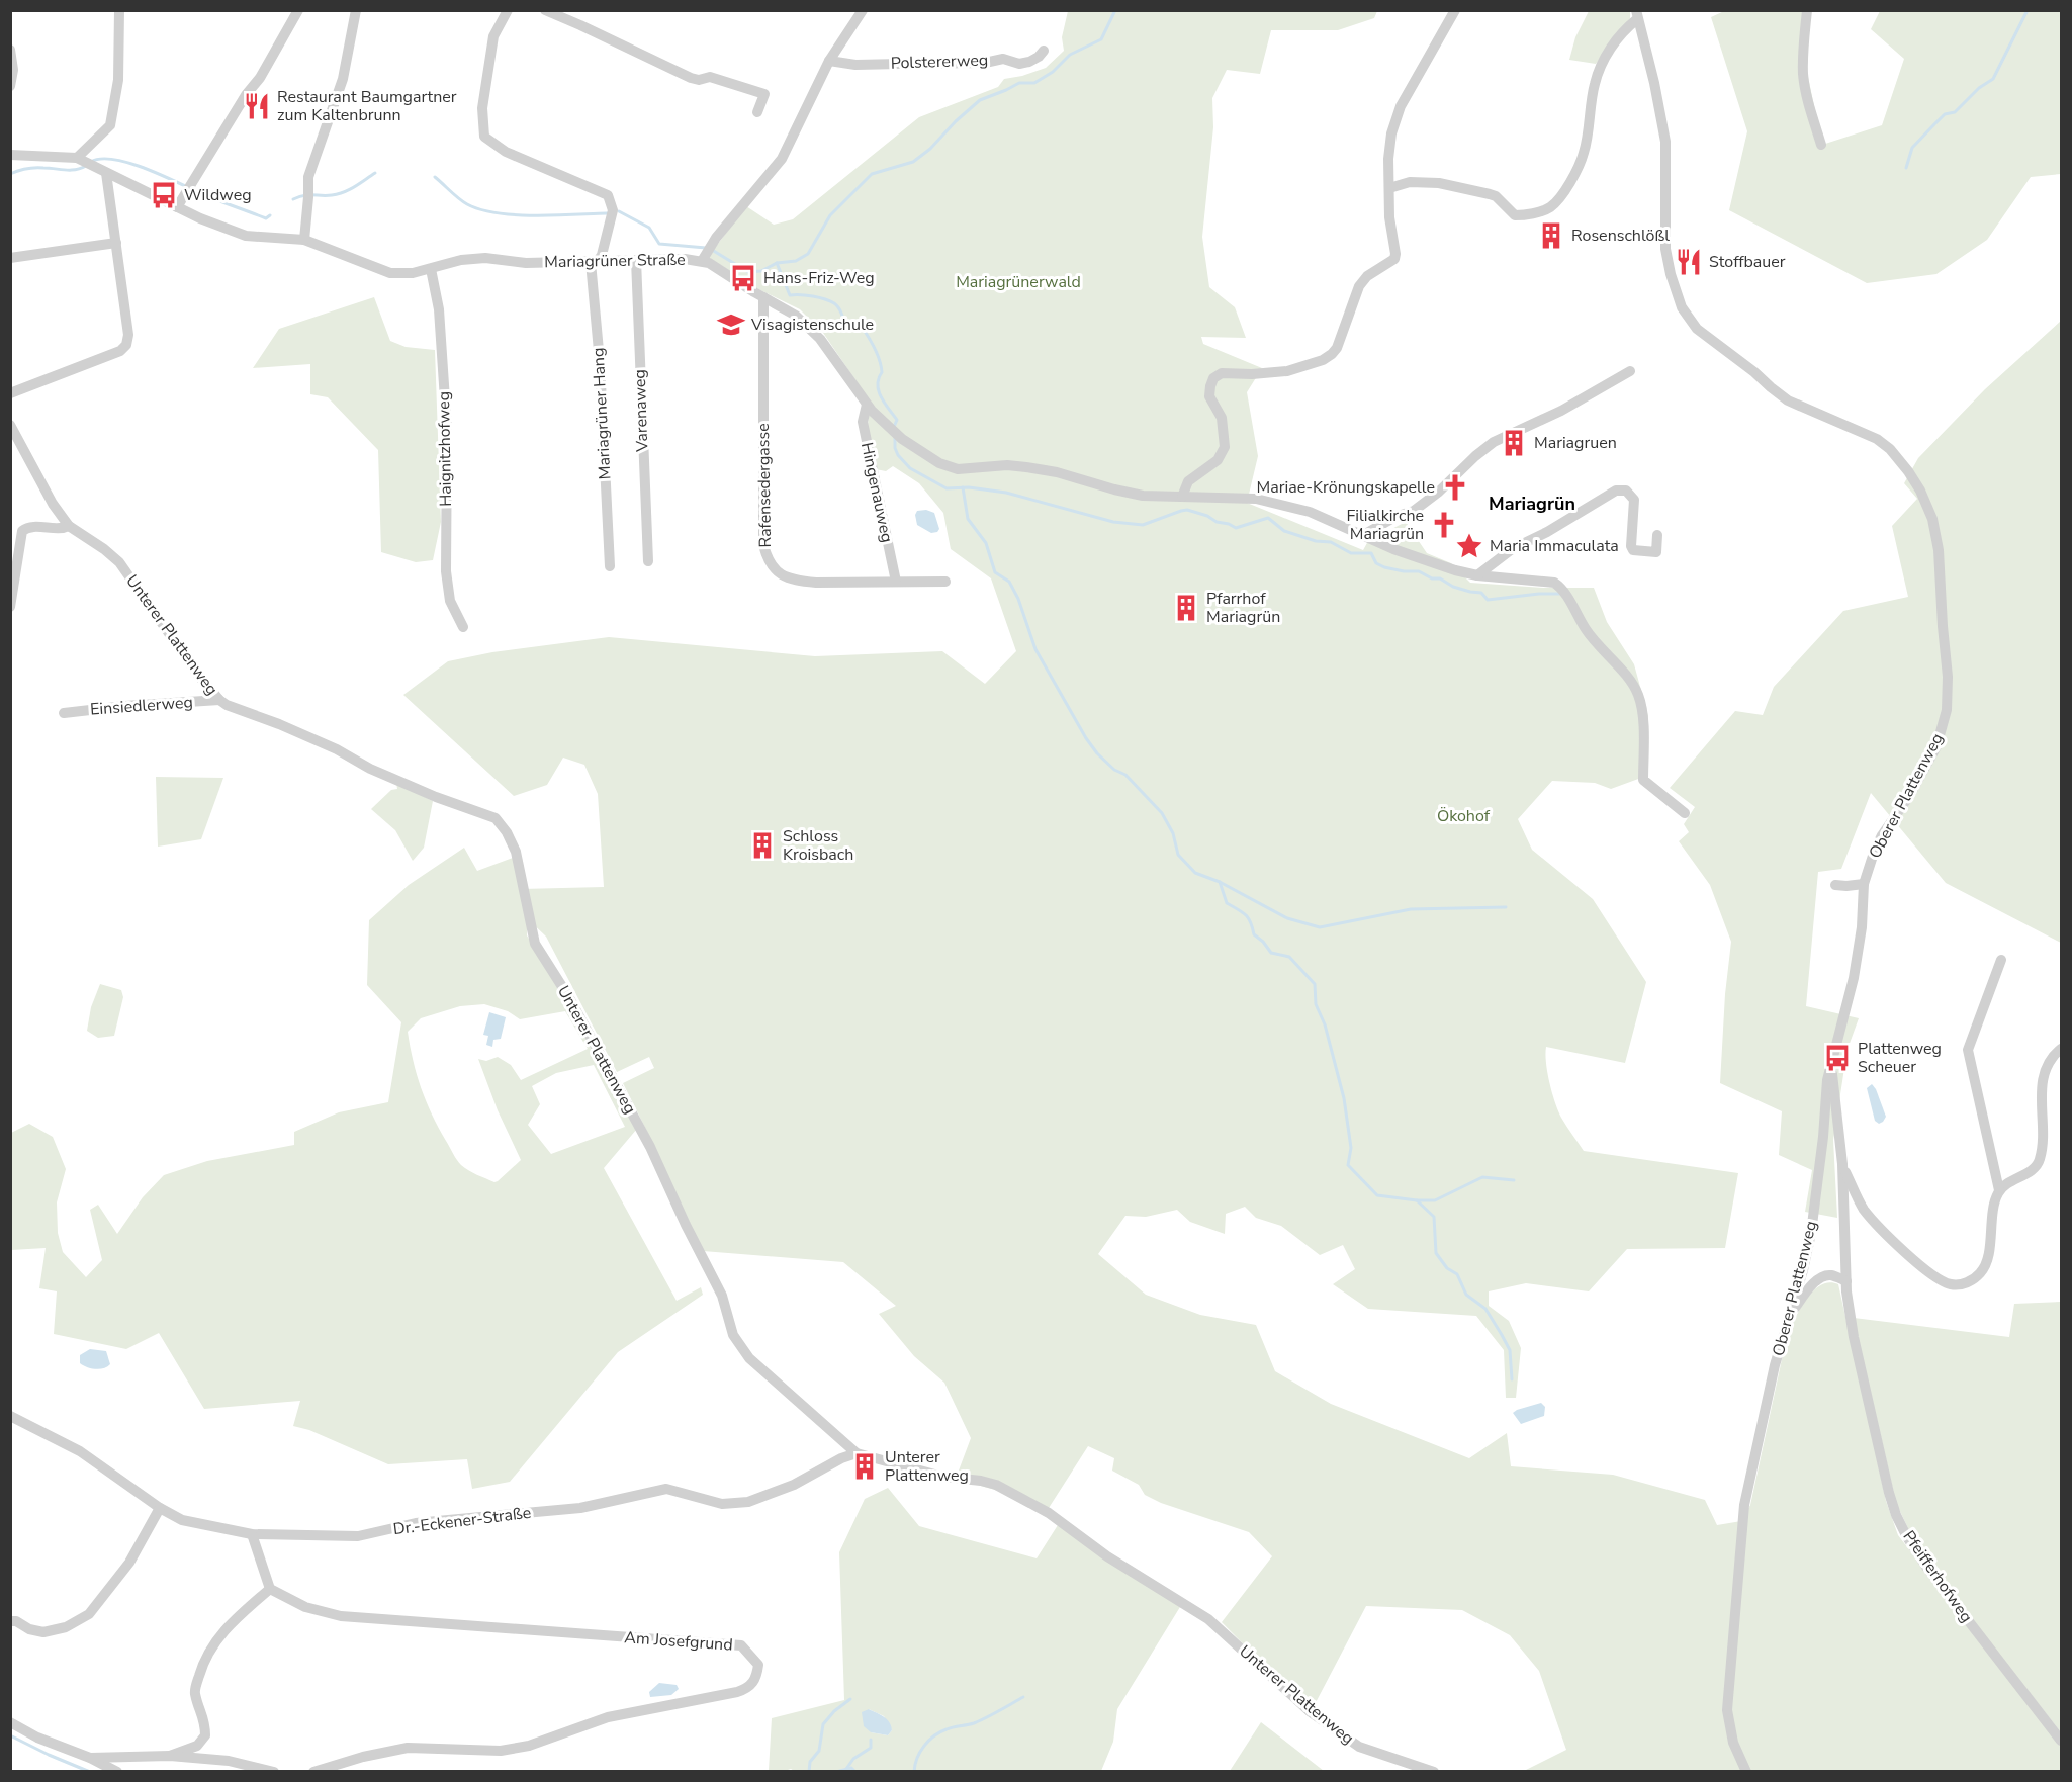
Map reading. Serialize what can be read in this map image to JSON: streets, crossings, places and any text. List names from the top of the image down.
{
  "streets": {
    "street": [
      "Polstererweg",
      "Mariagrüner Straße",
      "Varenaweg",
      "Mariagrüner Hang",
      "Haignitzhofweg",
      "Rafensedergasse",
      "Hingenauweg",
      "Unterer Plattenweg",
      "Einsiedlerweg",
      "Oberer Plattenweg",
      "Dr.-Eckener-Straße",
      "Pfeifferhofweg",
      "Am Josefgrund"
    ]
  },
  "crossings": [
    ["Mariagrüner Straße", "Varenaweg"],
    ["Mariagrüner Straße", "Mariagrüner Hang"],
    ["Mariagrüner Straße", "Haignitzhofweg"],
    ["Mariagrüner Straße", "Rafensedergasse"],
    ["Mariagrüner Straße", "Hingenauweg"],
    ["Rafensedergasse", "Hingenauweg"],
    ["Unterer Plattenweg", "Einsiedlerweg"],
    ["Unterer Plattenweg", "Dr.-Eckener-Straße"],
    ["Oberer Plattenweg", "Pfeifferhofweg"]
  ],
  "districts": ["Mariagrün"],
  "parks": ["Mariagrünerwald", "Ökohof"],
  "places": {
    "restaurant": ["Restaurant Baumgartner zum Kaltenbrunn", "Stoffbauer"],
    "bus stop": ["Wildweg", "Hans-Friz-Weg", "Plattenweg Scheuer"],
    "building": [
      "Rosenschlößl",
      "Mariagruen",
      "Pfarrhof Mariagrün",
      "Schloss Kroisbach",
      "Unterer Plattenweg"
    ],
    "school or university": ["Visagistenschule"],
    "church": ["Mariae-Krönungskapelle", "Filialkirche Mariagrün"],
    "place": ["Maria Immaculata"]
  }
}
